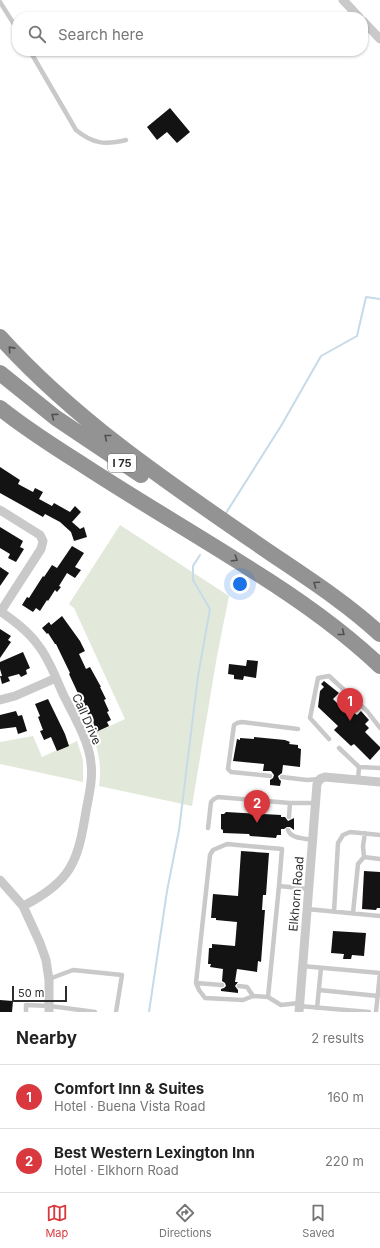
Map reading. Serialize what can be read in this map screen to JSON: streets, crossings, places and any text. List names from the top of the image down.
{
  "streets": {
    "highway": ["I 75"],
    "street": ["Call Drive", "Elkhorn Road"]
  },
  "scale_bar": "50 m",
  "page": {
    "search": "Search here",
    "pins": ["1", "2"],
    "scale": "50 m",
    "heading": ["Nearby", "2 results"],
    "list": [
      {
        "mark": "1",
        "name": "Comfort Inn & Suites",
        "note": "Hotel · Buena Vista Road",
        "value": "160 m"
      },
      {
        "mark": "2",
        "name": "Best Western Lexington Inn",
        "note": "Hotel · Elkhorn Road",
        "value": "220 m"
      }
    ],
    "nav": ["Map", "Directions", "Saved"]
  }
}
